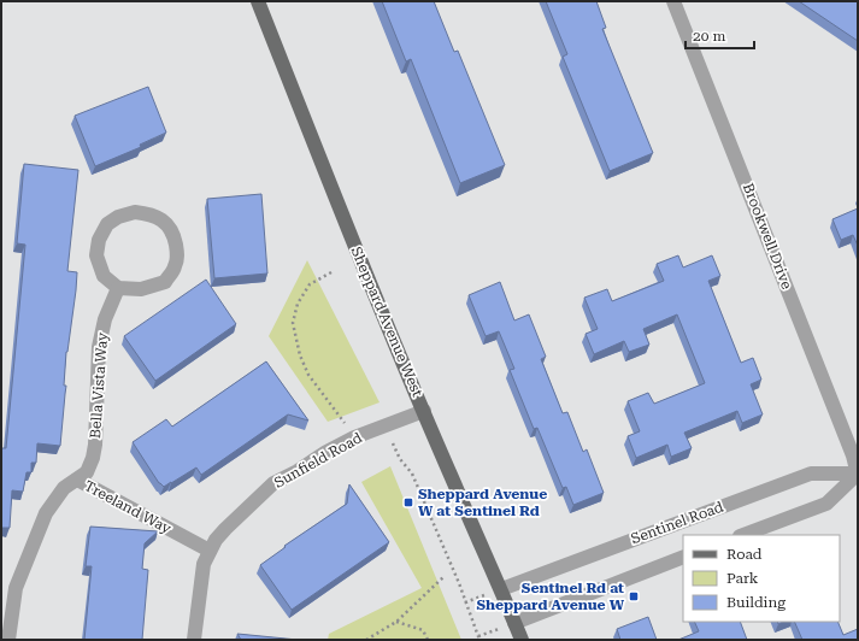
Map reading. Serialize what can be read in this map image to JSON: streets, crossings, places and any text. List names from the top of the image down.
{
  "streets": {
    "main road": ["Sheppard Avenue West"],
    "street": [
      "Brookwell Drive",
      "Bella Vista Way",
      "Sunfield Road",
      "Treeland Way",
      "Sentinel Road"
    ]
  },
  "crossings": [
    ["Brookwell Drive", "Sentinel Road"],
    ["Sheppard Avenue West", "Sunfield Road"],
    ["Sheppard Avenue West", "Sentinel Road"],
    ["Bella Vista Way", "Treeland Way"],
    ["Sunfield Road", "Treeland Way"]
  ],
  "places": {
    "transit": ["Sheppard Avenue W at Sentinel Rd", "Sentinel Rd at Sheppard Avenue W"]
  },
  "legend": ["Road", "Park", "Building"],
  "scale_bar": "20 m"
}
